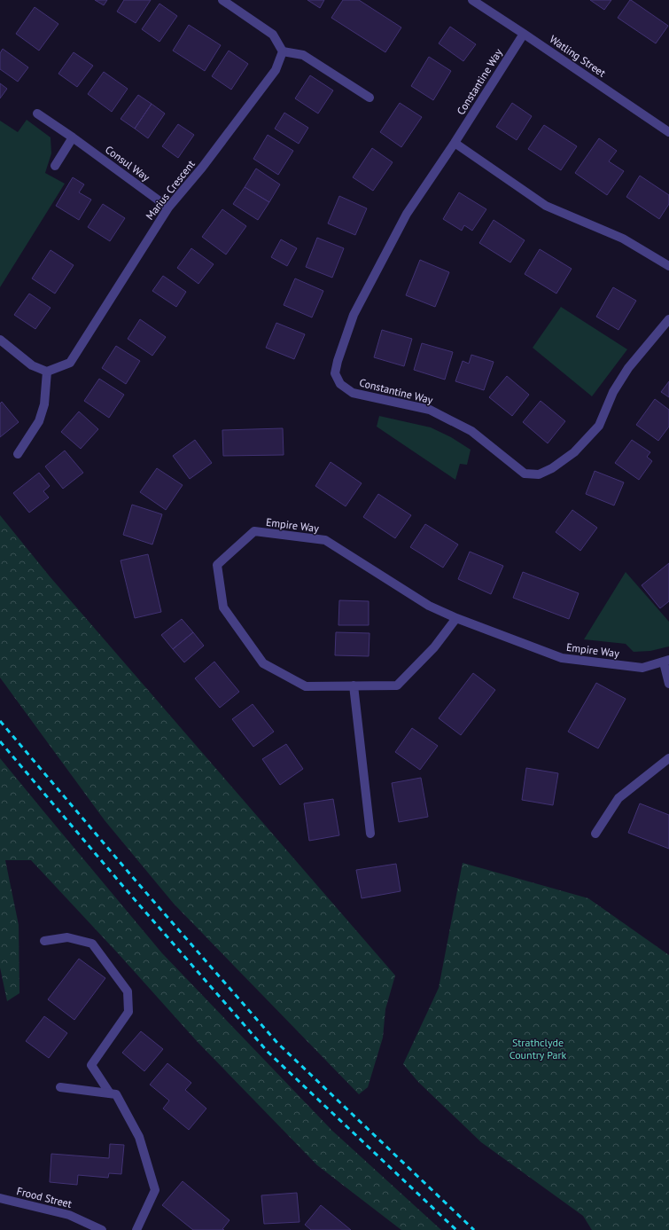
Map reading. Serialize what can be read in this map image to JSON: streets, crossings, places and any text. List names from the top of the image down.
{
  "streets": {
    "street": [
      "Watling Street",
      "Constantine Way",
      "Consul Way",
      "Marius Crescent",
      "Empire Way",
      "Frood Street"
    ]
  },
  "crossings": [
    ["Watling Street", "Constantine Way"],
    ["Consul Way", "Marius Crescent"]
  ],
  "parks": ["Strathclyde Country Park"]
}
